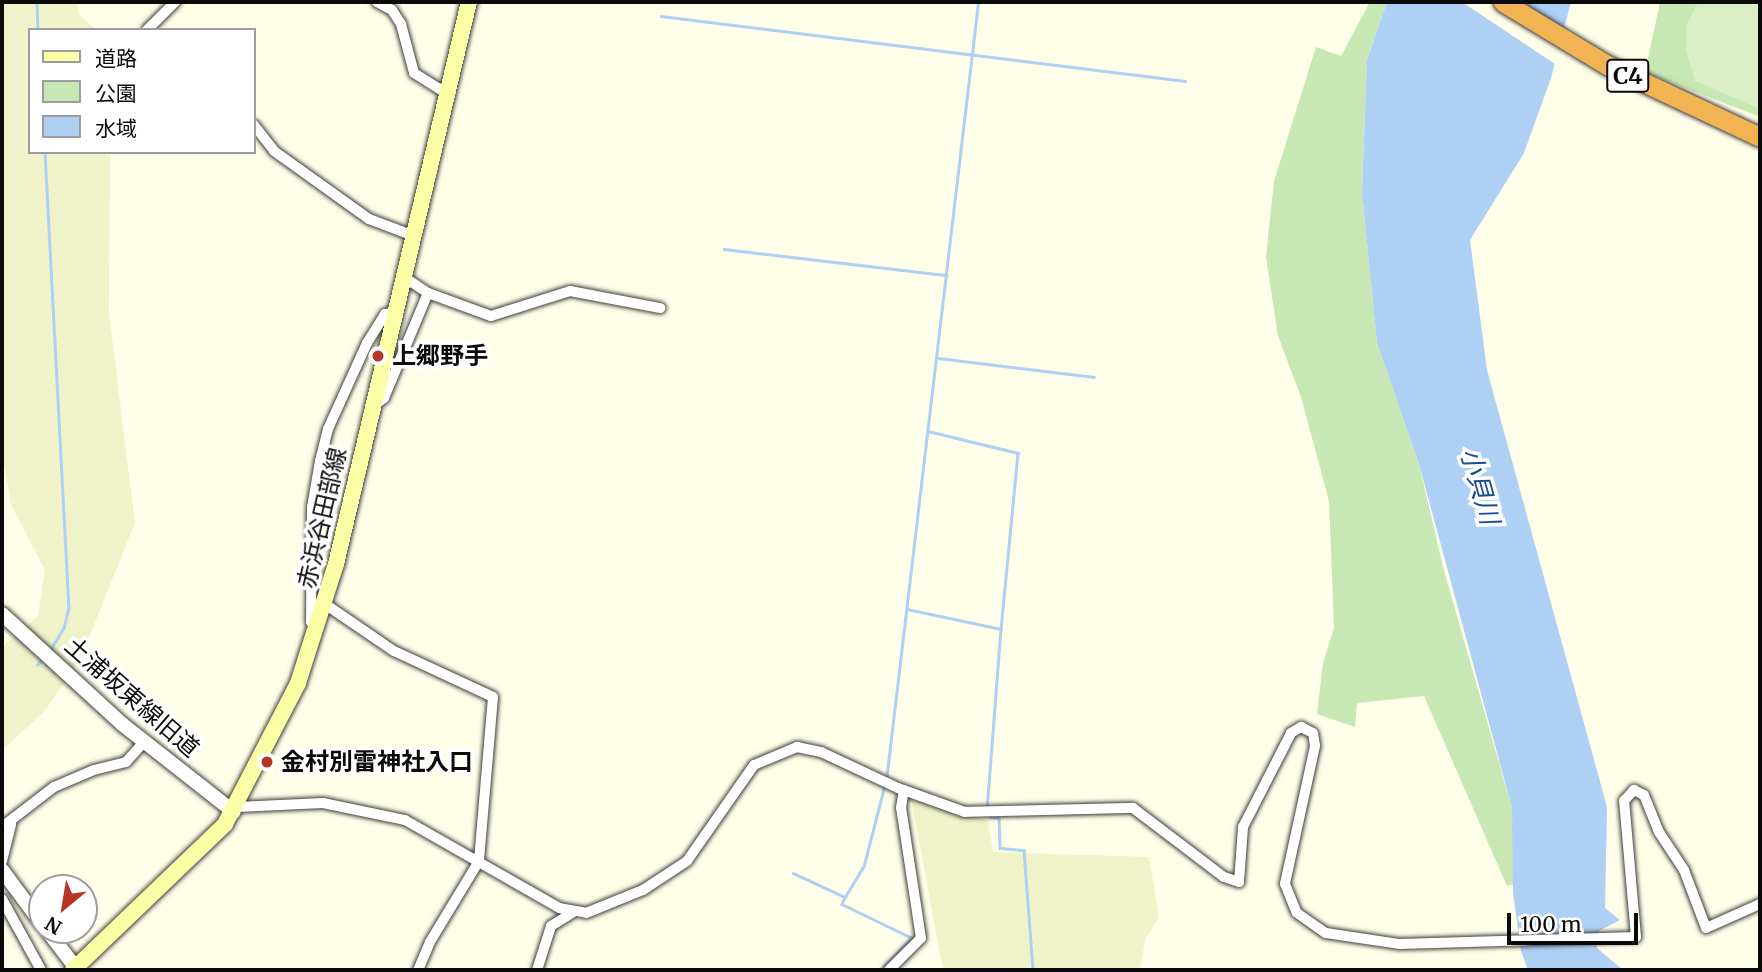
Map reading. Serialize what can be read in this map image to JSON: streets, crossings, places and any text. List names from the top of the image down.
{
  "streets": {
    "highway": ["C4"],
    "main road": ["赤浜谷田部線"],
    "street": ["土浦坂東線旧道"]
  },
  "crossings": [
    ["赤浜谷田部線", "土浦坂東線旧道"]
  ],
  "water": ["小貝川"],
  "places": ["上郷野手", "金村別雷神社入口"],
  "legend": ["道路", "公園", "水域"],
  "scale_bar": "100 m",
  "north": "bottom left"
}
